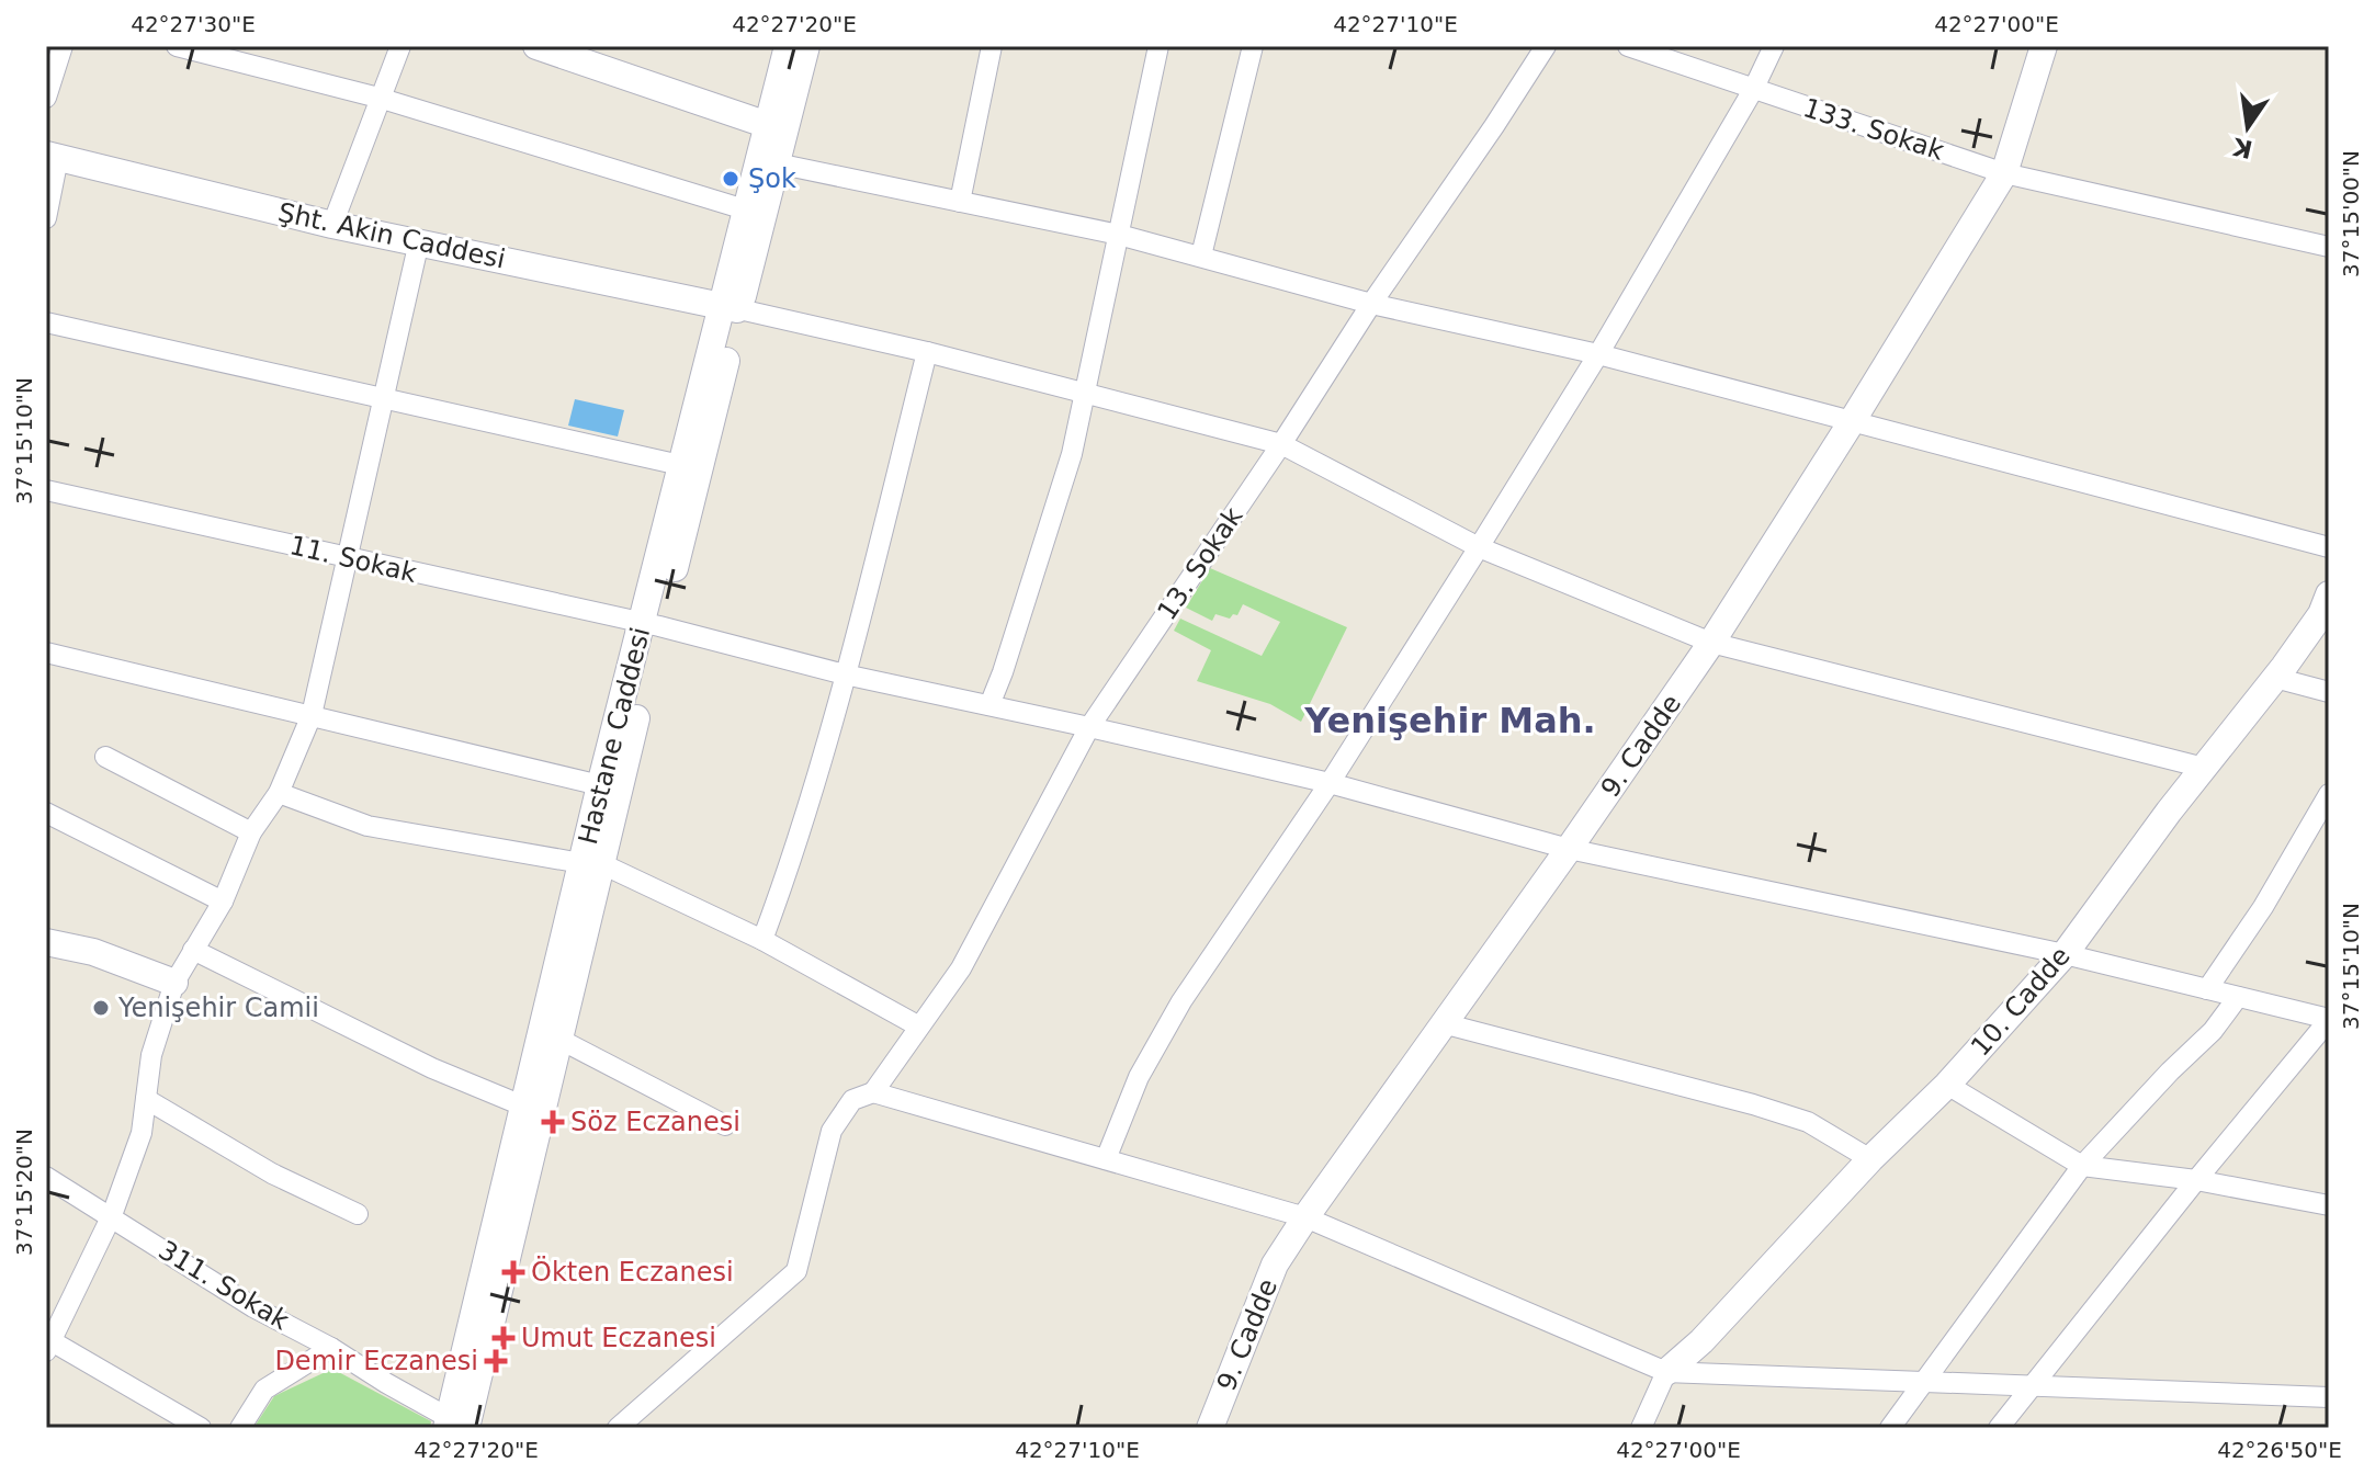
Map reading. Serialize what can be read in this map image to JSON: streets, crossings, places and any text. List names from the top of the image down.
{
  "streets": {
    "street": [
      "133. Sokak",
      "Şht. Akin Caddesi",
      "11. Sokak",
      "13. Sokak",
      "Hastane Caddesi",
      "9. Cadde",
      "10. Cadde",
      "311. Sokak"
    ]
  },
  "crossings": [
    ["133. Sokak", "9. Cadde"],
    ["Şht. Akin Caddesi", "Hastane Caddesi"],
    ["11. Sokak", "13. Sokak"],
    ["11. Sokak", "Hastane Caddesi"],
    ["11. Sokak", "9. Cadde"],
    ["11. Sokak", "10. Cadde"],
    ["Hastane Caddesi", "311. Sokak"]
  ],
  "districts": ["Yenişehir Mah."],
  "places": {
    "other": ["Şok", "Yenişehir Camii"],
    "health": [
      "Söz Eczanesi",
      "Ökten Eczanesi",
      "Umut Eczanesi",
      "Demir Eczanesi"
    ]
  },
  "north": "bottom",
  "coordinates": [
    "42°27'30\"E",
    "42°27'20\"E",
    "42°27'10\"E",
    "42°27'00\"E",
    "37°15'00\"N",
    "37°15'10\"N",
    "37°15'20\"N",
    "42°26'50\"E"
  ]
}
